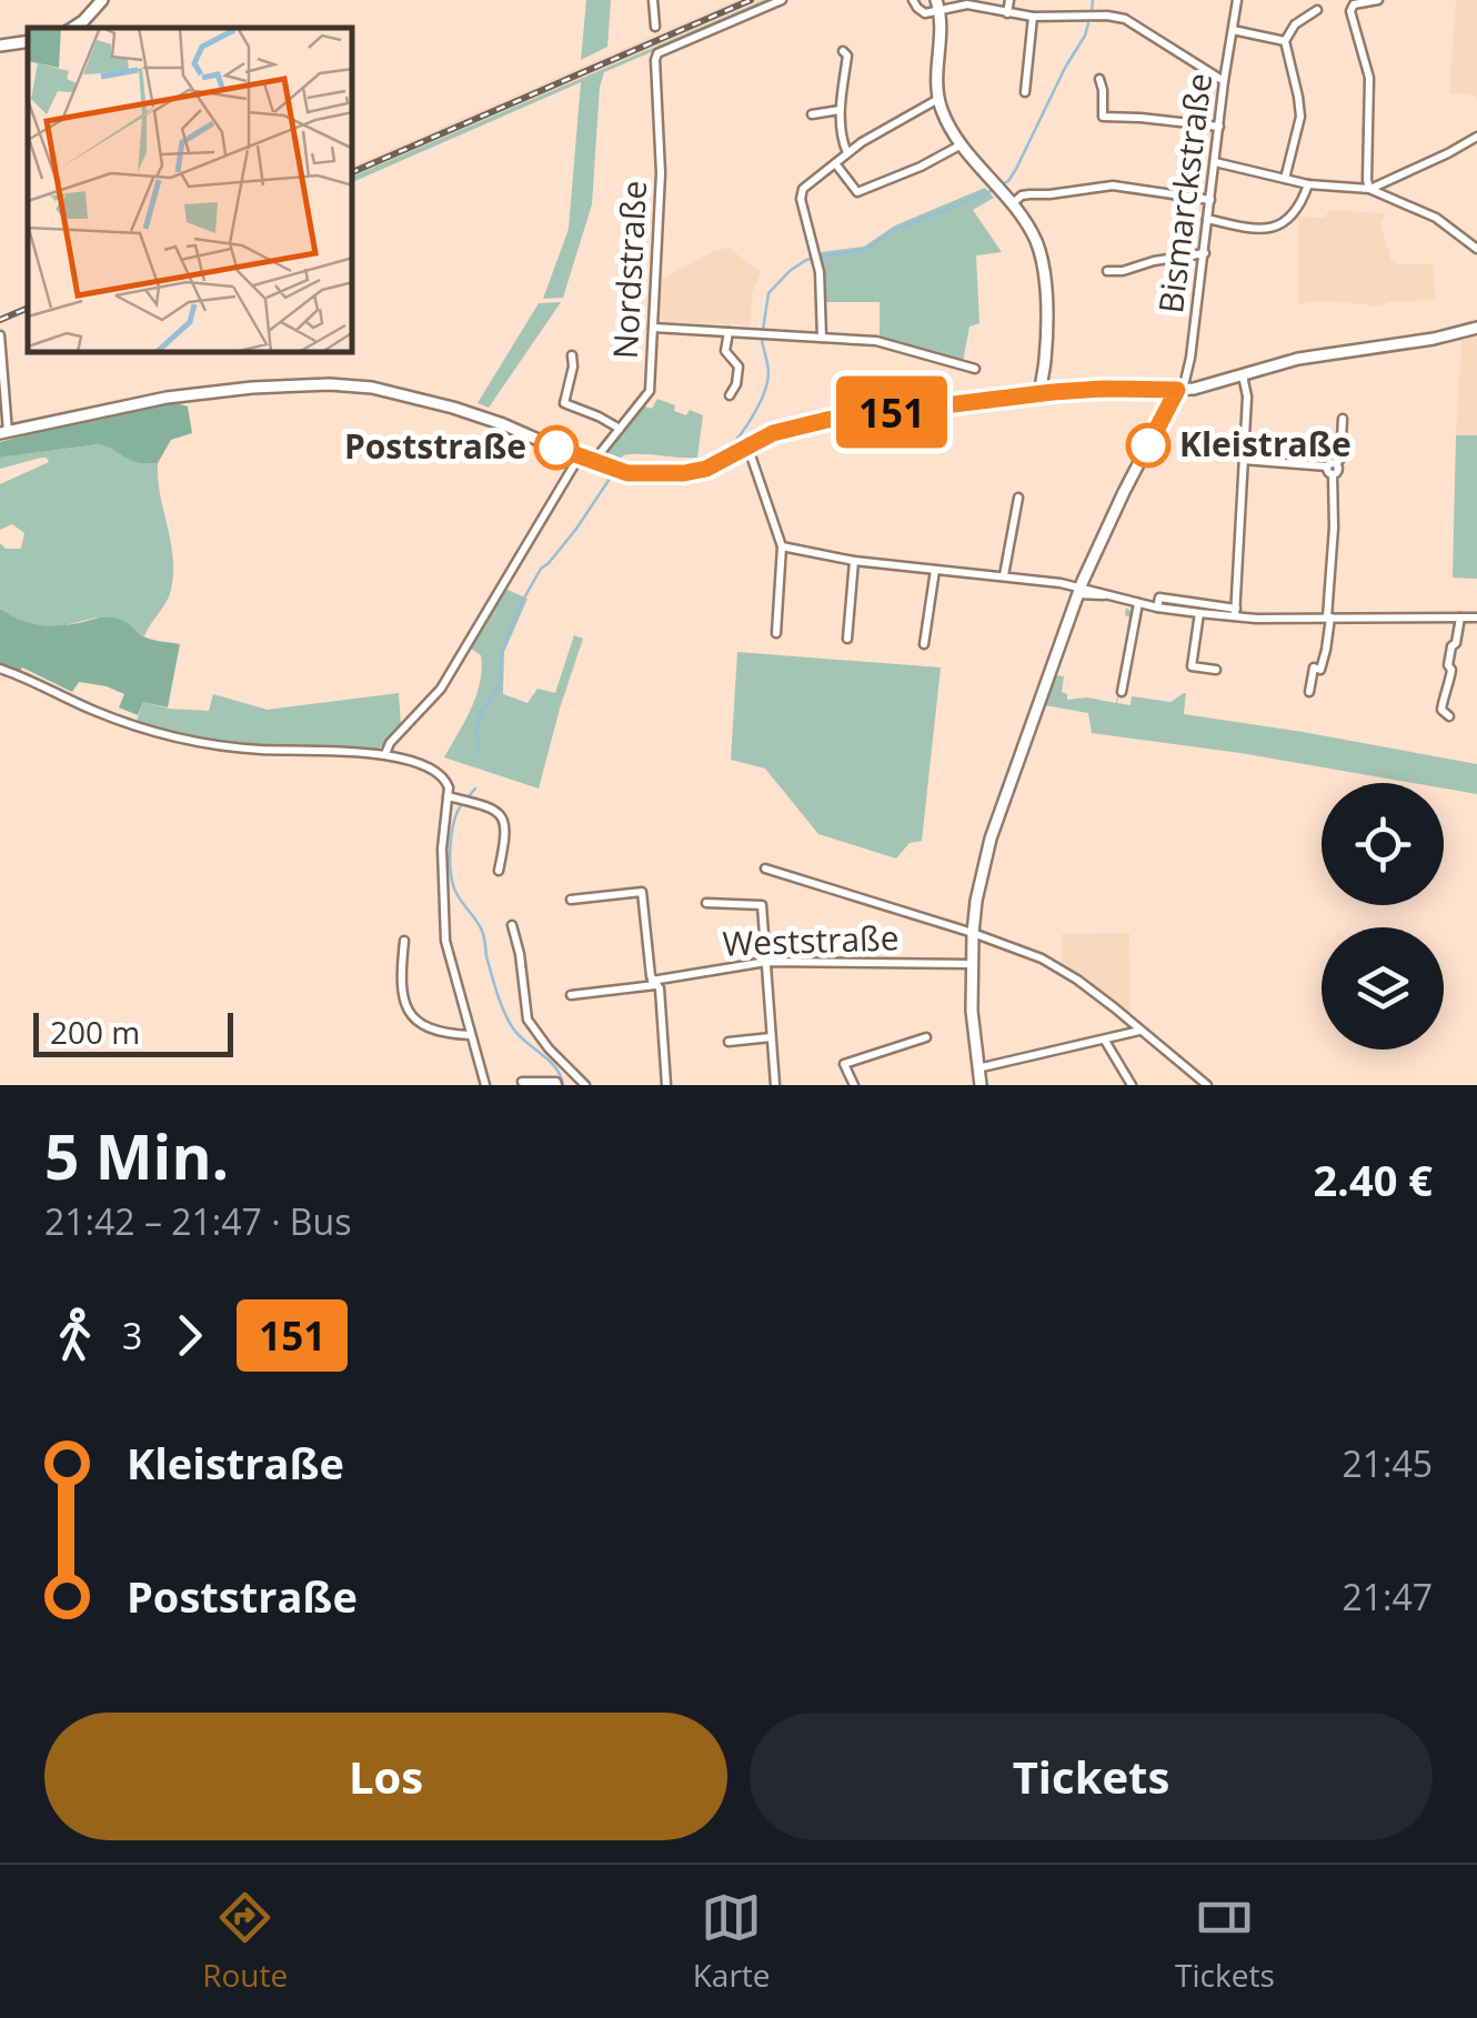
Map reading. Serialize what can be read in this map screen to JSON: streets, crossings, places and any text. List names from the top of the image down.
{
  "streets": {
    "street": ["Bismarckstraße", "Nordstraße", "Weststraße"]
  },
  "places": ["Kleistraße", "Poststraße"],
  "lines": ["bus line 151"],
  "scale_bar": "200 m",
  "page": {
    "on_map": "151",
    "scale": "200 m",
    "heading": ["5 Min.", "21:42 – 21:47 · Bus", "2.40 €"],
    "legs": ["3", "151"],
    "list": [
      {
        "name": "Kleistraße",
        "value": "21:45"
      },
      {
        "name": "Poststraße",
        "value": "21:47"
      }
    ],
    "buttons": ["Los", "Tickets"],
    "tabs": ["Route", "Karte", "Tickets"]
  }
}
